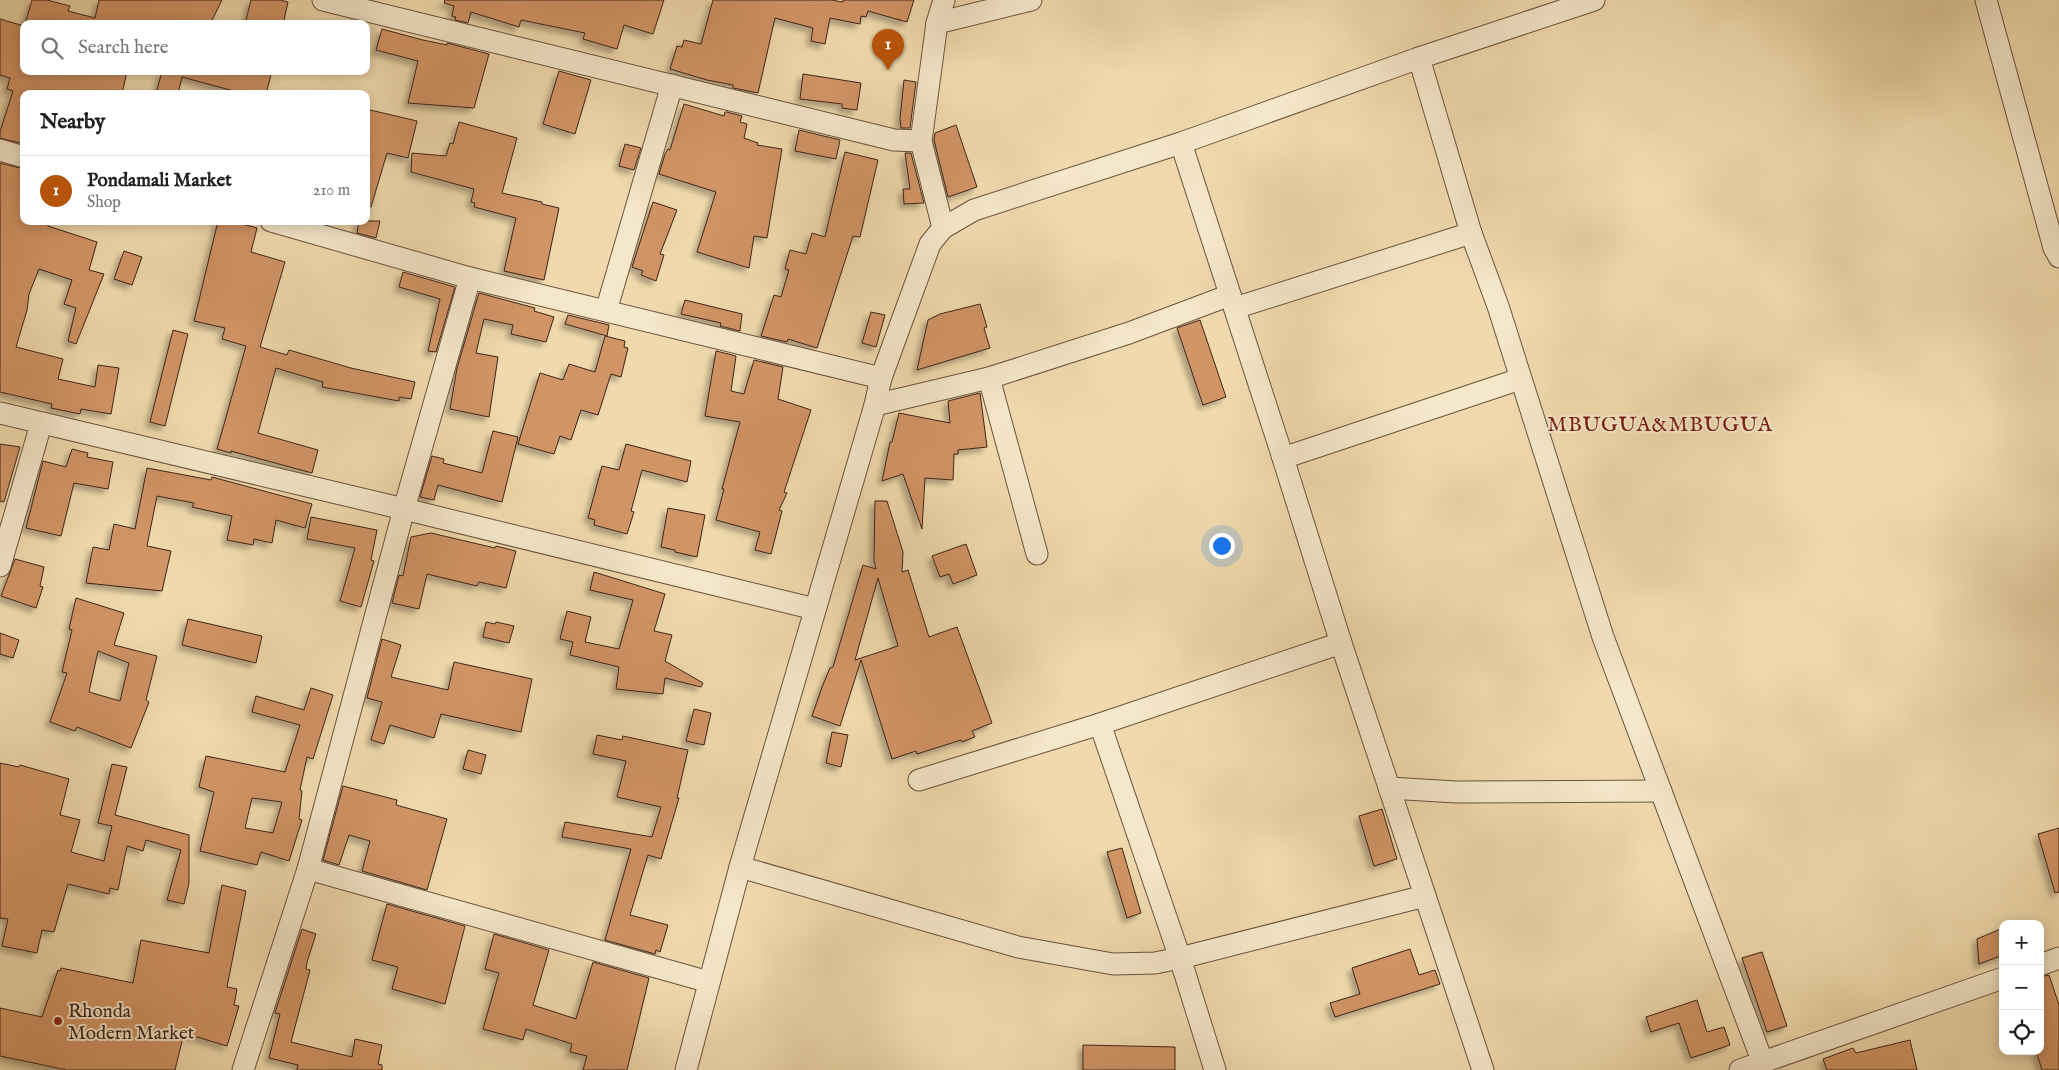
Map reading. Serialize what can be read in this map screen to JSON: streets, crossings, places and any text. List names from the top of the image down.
{
  "districts": ["MBUGUA&MBUGUA"],
  "places": ["Rhonda Modern Market"],
  "page": {
    "search": "Search here",
    "pins": "1",
    "heading": "Nearby",
    "list": [
      {
        "mark": "1",
        "name": "Pondamali Market",
        "note": "Shop",
        "value": "210 m"
      }
    ],
    "map_buttons": ["+", "−"]
  }
}
